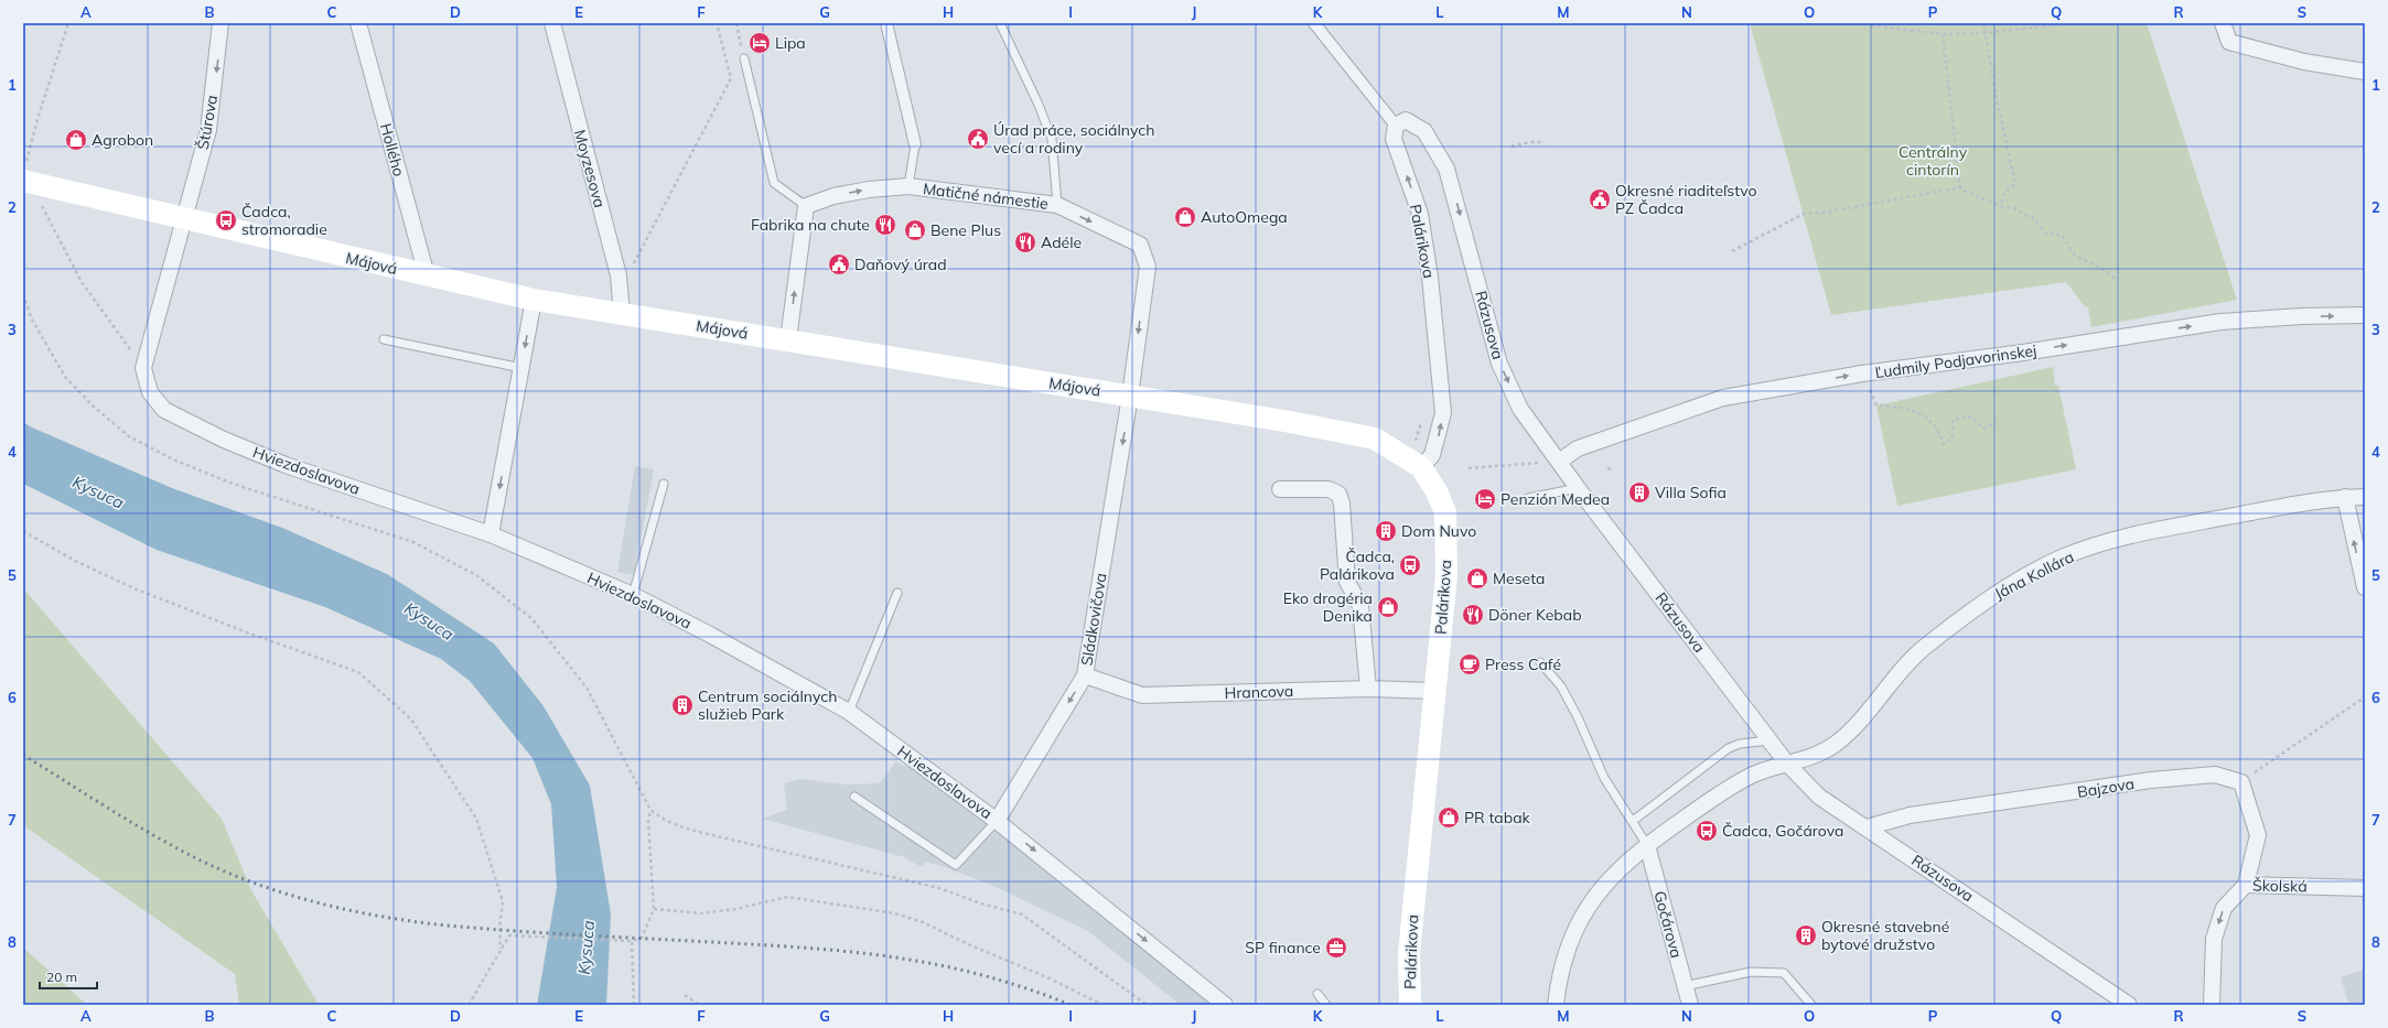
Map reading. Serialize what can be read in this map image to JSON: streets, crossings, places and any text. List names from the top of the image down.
{
  "streets": {
    "main road": ["Palárikova", "Májová"],
    "street": [
      "Štúrova",
      "Hollého",
      "Moyzesova",
      "Matičné námestie",
      "Rázusova",
      "Ľudmily Podjavorinskej",
      "Hviezdoslavova",
      "Jána Kollára",
      "Sládkovičova",
      "Hrancova",
      "Bajzova",
      "Školská",
      "Gočárova"
    ]
  },
  "crossings": [
    ["Štúrova", "Májová"],
    ["Hollého", "Májová"],
    ["Moyzesova", "Májová"],
    ["Matičné námestie", "Májová"],
    ["Matičné námestie", "Sládkovičova"],
    ["Palárikova", "Májová"],
    ["Palárikova", "Rázusova"],
    ["Palárikova", "Hrancova"],
    ["Májová", "Sládkovičova"],
    ["Rázusova", "Ľudmily Podjavorinskej"],
    ["Rázusova", "Jána Kollára"],
    ["Rázusova", "Bajzova"],
    ["Hviezdoslavova", "Sládkovičova"],
    ["Jána Kollára", "Gočárova"],
    ["Sládkovičova", "Hrancova"]
  ],
  "one_way": [
    "Štúrova",
    "Palárikova",
    "Ľudmily Podjavorinskej",
    "Sládkovičova",
    "Školská"
  ],
  "water": ["Kysuca"],
  "parks": ["Centrálny cintorín"],
  "places": {
    "hotel": ["Lipa", "Penzión Medea"],
    "public building": ["Úrad práce, sociálnych vecí a rodiny", "Okresné riaditeľstvo PZ Čadca", "Daňový úrad"],
    "shop": [
      "Agrobon",
      "AutoOmega",
      "Bene Plus",
      "Meseta",
      "Eko drogéria Denika",
      "PR tabak"
    ],
    "bus stop": ["Čadca, stromoradie", "Čadca, Palárikova", "Čadca, Gočárova"],
    "restaurant": ["Fabrika na chute", "Adéle", "Döner Kebab"],
    "building": [
      "Villa Sofia",
      "Dom Nuvo",
      "Centrum sociálnych služieb Park",
      "Okresné stavebné bytové družstvo"
    ],
    "cafe": ["Press Café"],
    "office": ["SP finance"]
  },
  "scale_bar": "20 m",
  "grid": {
    "columns": [
      "A",
      "B",
      "C",
      "D",
      "E",
      "F",
      "G",
      "H",
      "I",
      "J",
      "K",
      "L",
      "M",
      "N",
      "O",
      "P",
      "Q",
      "R",
      "S"
    ],
    "rows": [
      "1",
      "2",
      "3",
      "4",
      "5",
      "6",
      "7",
      "8"
    ]
  }
}
